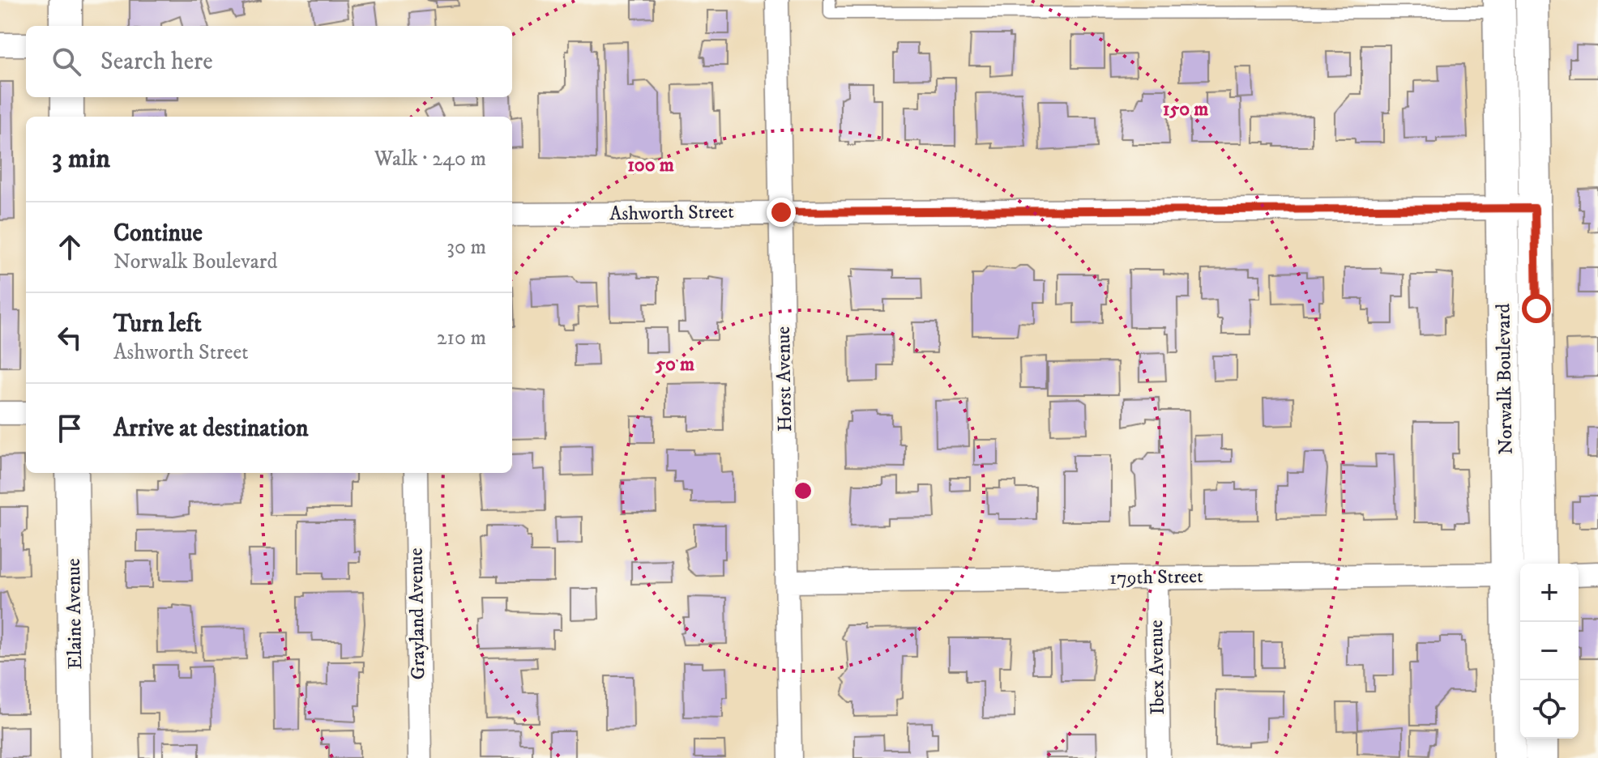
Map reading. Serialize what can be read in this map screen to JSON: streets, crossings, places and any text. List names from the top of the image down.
{
  "streets": {
    "main road": ["Norwalk Boulevard", "Elaine Avenue"],
    "street": [
      "Ashworth Street",
      "Horst Avenue",
      "179th Street",
      "Grayland Avenue",
      "Ibex Avenue"
    ]
  },
  "crossings": [
    ["Ashworth Street", "Horst Avenue"],
    ["Ashworth Street", "Norwalk Boulevard"],
    ["Horst Avenue", "179th Street"],
    ["Norwalk Boulevard", "179th Street"],
    ["179th Street", "Ibex Avenue"]
  ],
  "page": {
    "search": "Search here",
    "heading": ["3 min", "Walk · 240 m"],
    "list": [
      ["Continue", "Norwalk Boulevard", "30 m"],
      ["Turn left", "Ashworth Street", "210 m"],
      "Arrive at destination"
    ],
    "map_buttons": ["+", "−"]
  },
  "rings": ["150 m", "100 m", "50 m"]
}
